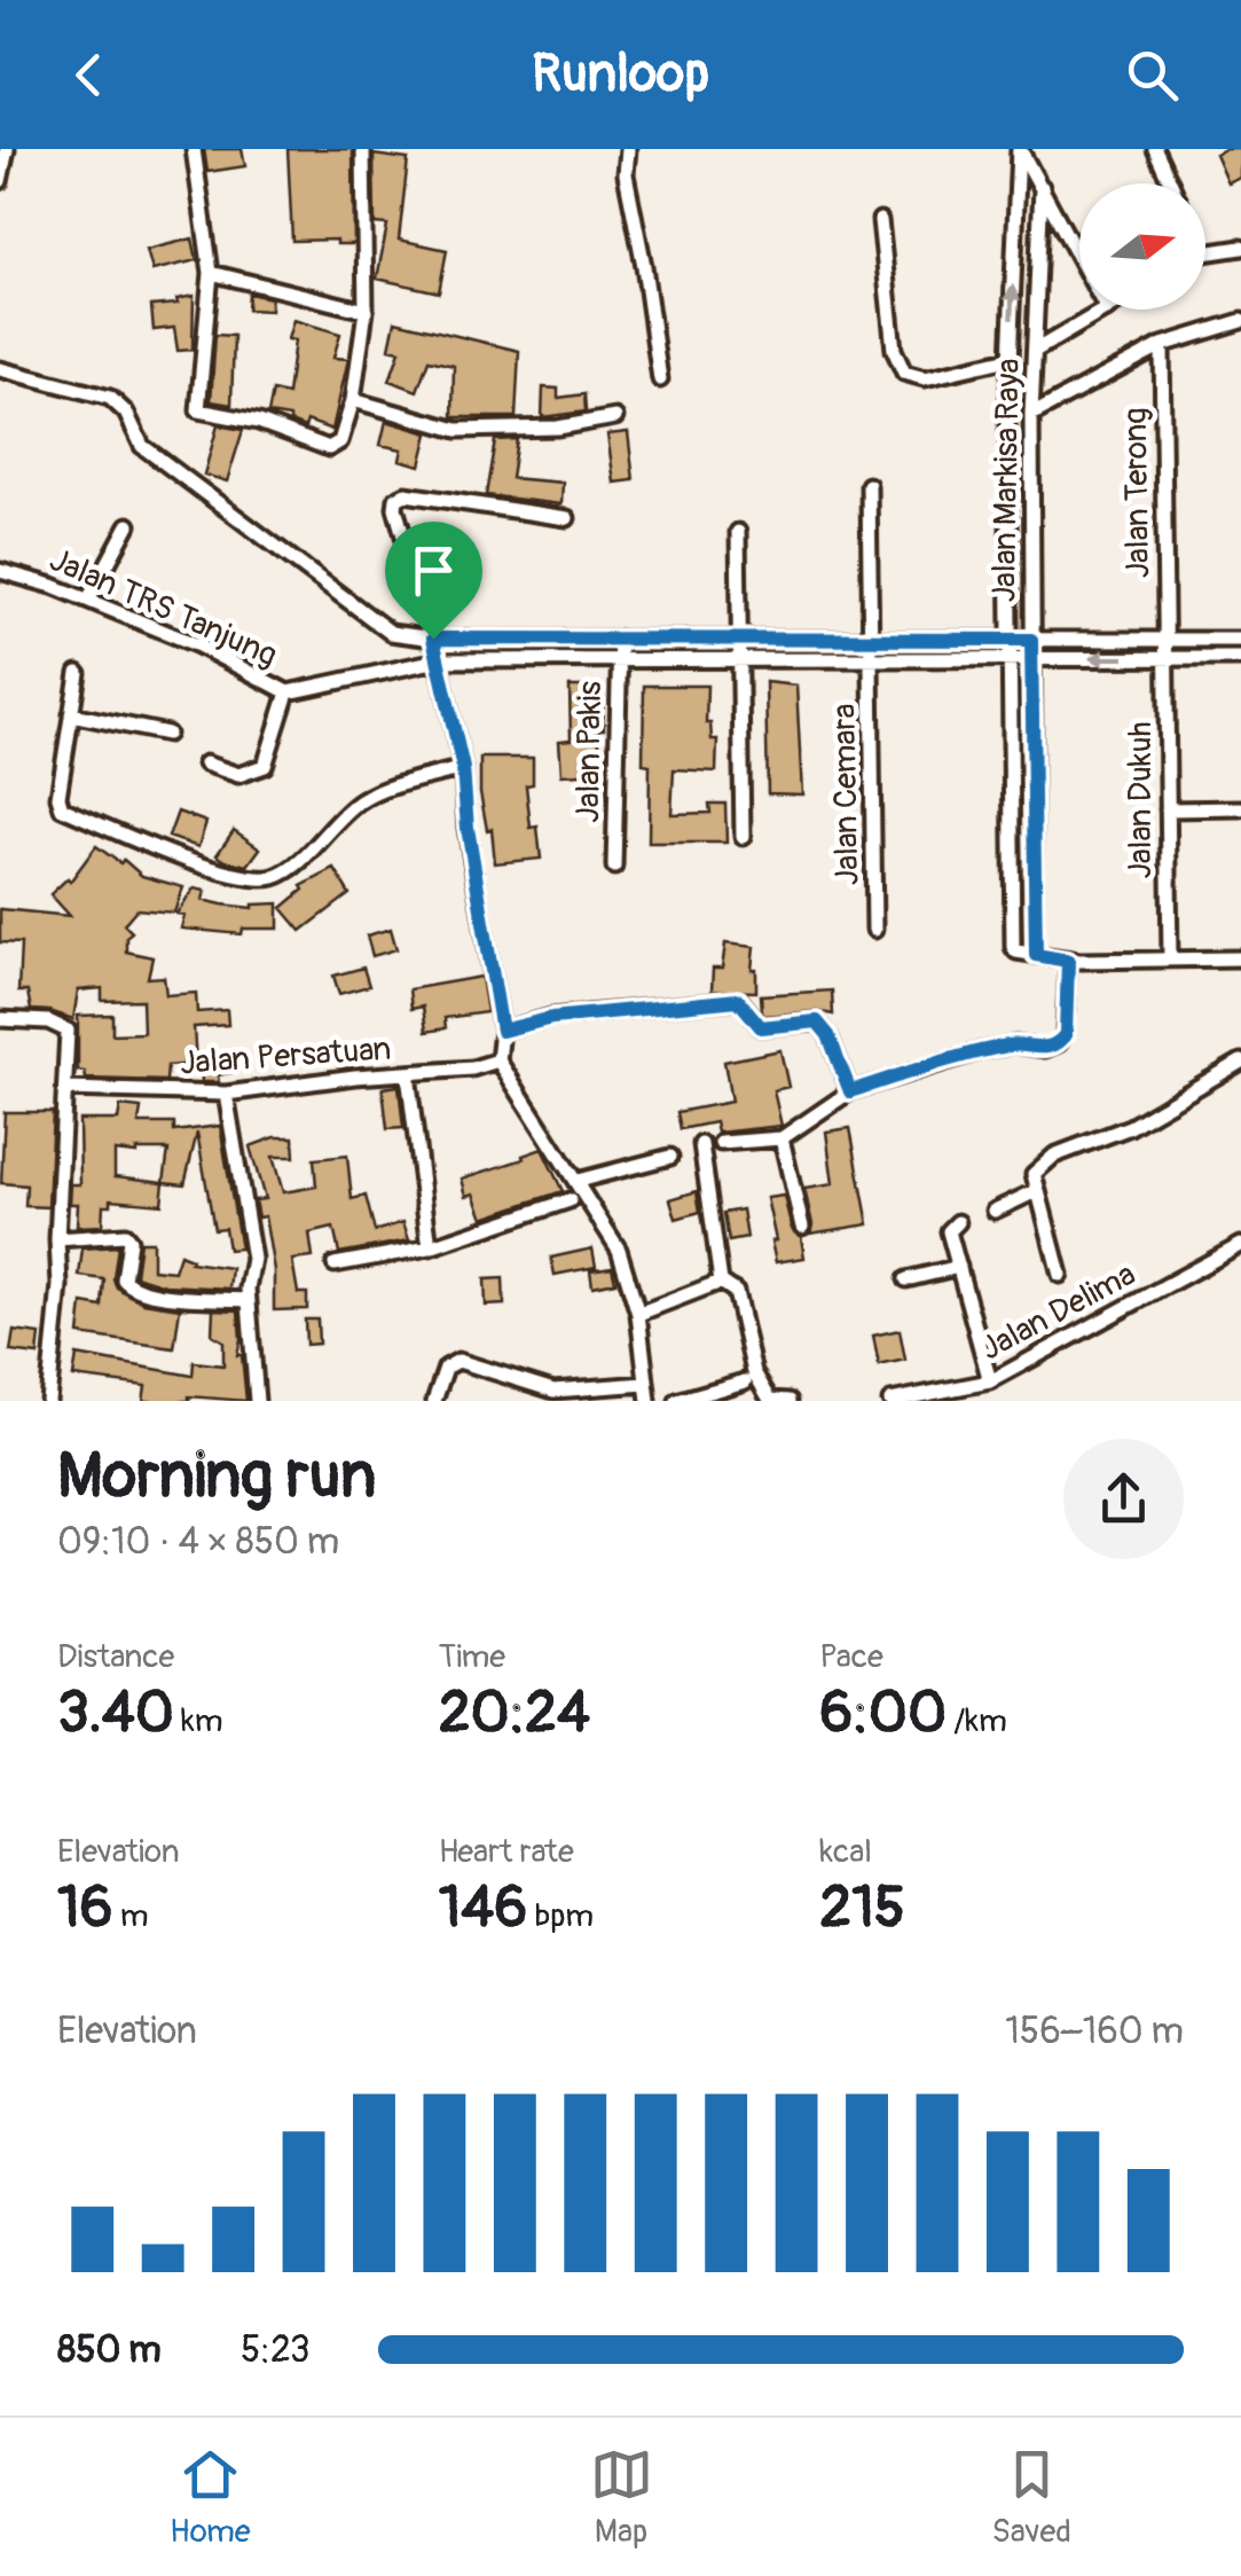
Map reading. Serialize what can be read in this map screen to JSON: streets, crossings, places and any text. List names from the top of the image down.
{
  "streets": {
    "street": [
      "Jalan Markisa Raya",
      "Jalan Terong",
      "Jalan TRS Tanjung",
      "Jalan Pakis",
      "Jalan Cemara",
      "Jalan Dukuh",
      "Jalan Persatuan",
      "Jalan Delima"
    ]
  },
  "crossings": [
    ["Jalan Markisa Raya", "Jalan TRS Tanjung"],
    ["Jalan Terong", "Jalan Dukuh"],
    ["Jalan TRS Tanjung", "Jalan Pakis"],
    ["Jalan TRS Tanjung", "Jalan Cemara"],
    ["Jalan TRS Tanjung", "Jalan Dukuh"]
  ],
  "north": "right",
  "page": {
    "header": "Runloop",
    "heading": ["Morning run", "09:10 · 4 × 850 m"],
    "stats": [
      ["Distance", "3.40 km"],
      ["Time", "20:24"],
      ["Pace", "6:00 /km"],
      ["Elevation", "16 m"],
      ["Heart rate", "146 bpm"],
      ["kcal", "215"]
    ],
    "chart": ["Elevation", "156–160 m"],
    "list": [
      {
        "name": "850 m",
        "note": "5:23"
      }
    ],
    "tabs": ["Home", "Map", "Saved"]
  }
}
